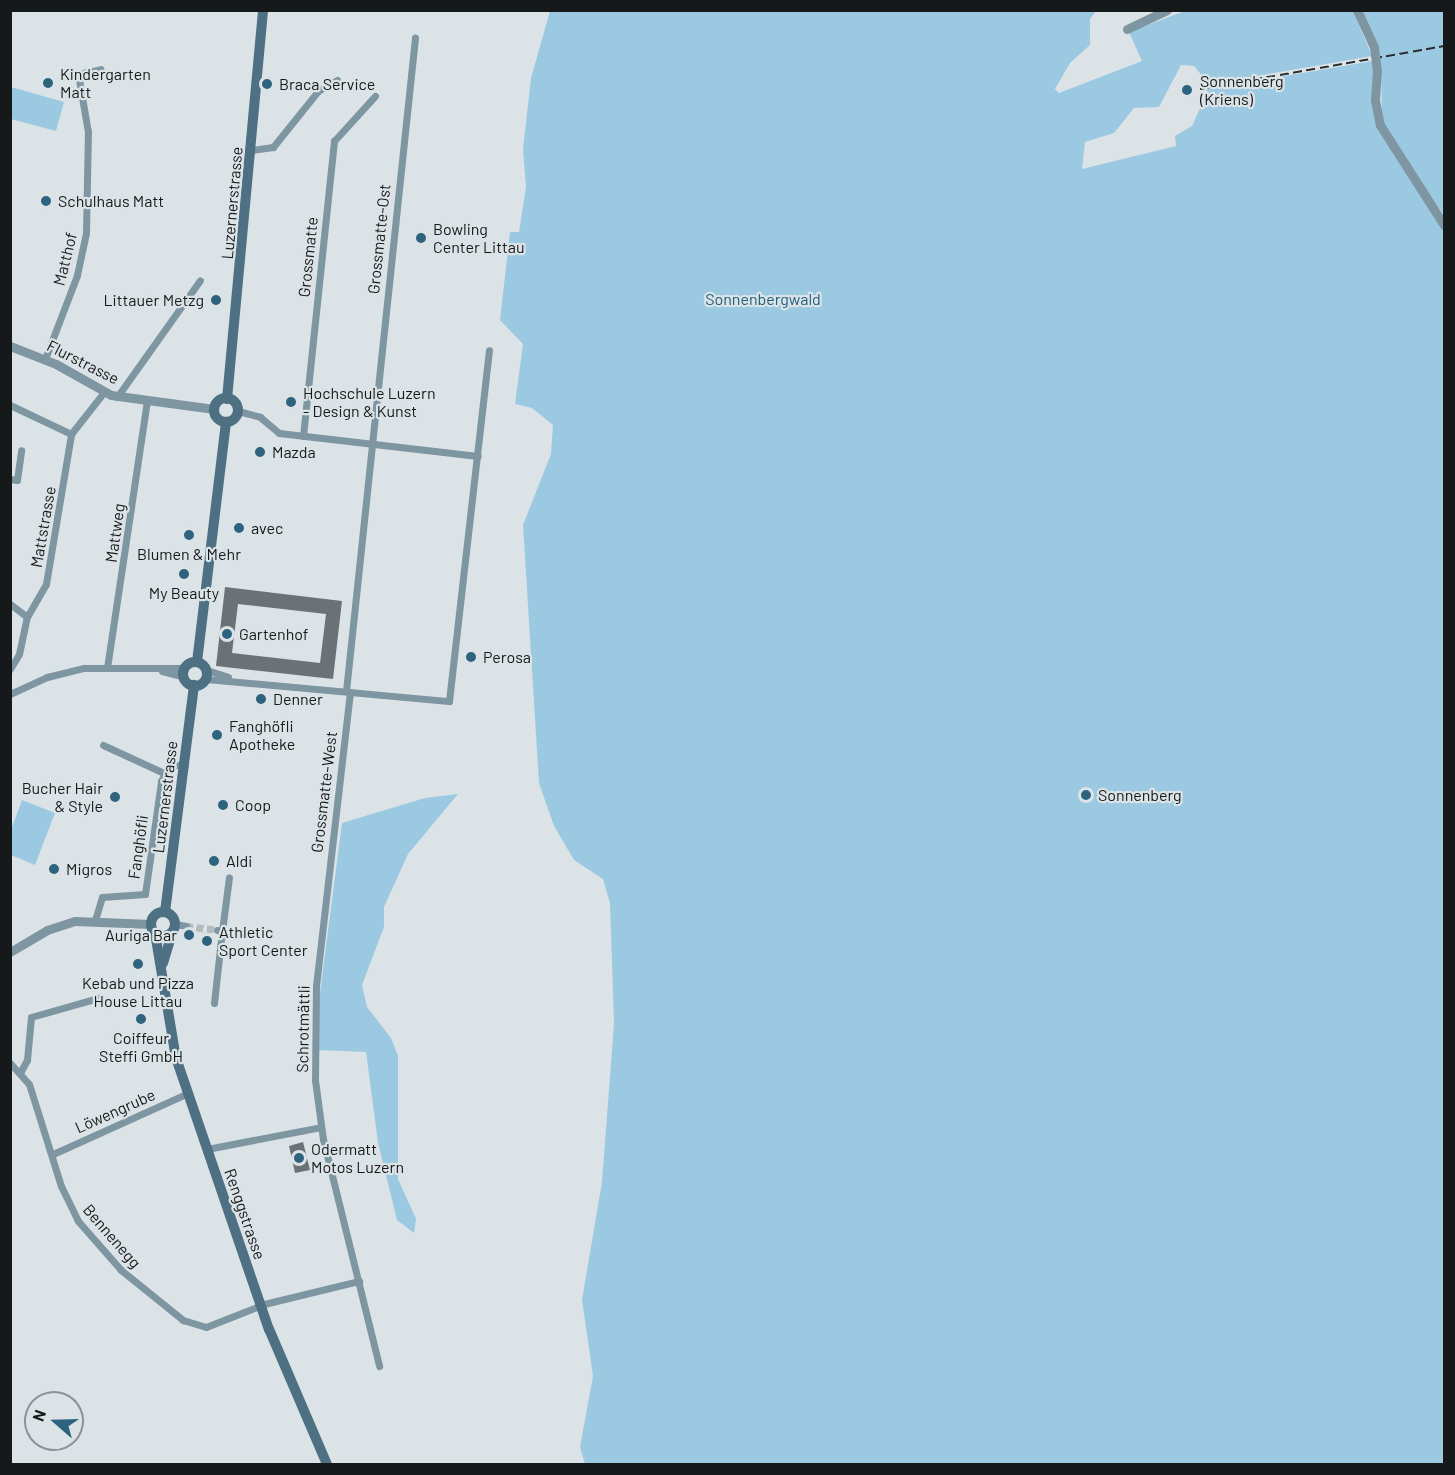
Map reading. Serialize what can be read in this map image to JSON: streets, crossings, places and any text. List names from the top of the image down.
{
  "streets": {
    "main road": ["Luzernerstrasse", "Renggstrasse"],
    "street": [
      "Grossmatte-Ost",
      "Grossmatte",
      "Matthof",
      "Flurstrasse",
      "Mattstrasse",
      "Mattweg",
      "Grossmatte-West",
      "Fanghöfli",
      "Schrotmättli",
      "Löwengrube",
      "Bennenegg"
    ]
  },
  "crossings": [
    ["Matthof", "Flurstrasse"],
    ["Flurstrasse", "Mattstrasse"],
    ["Flurstrasse", "Mattweg"],
    ["Grossmatte-West", "Schrotmättli"],
    ["Löwengrube", "Renggstrasse"],
    ["Löwengrube", "Bennenegg"],
    ["Renggstrasse", "Bennenegg"]
  ],
  "parks": ["Sonnenbergwald"],
  "places": [
    "Kindergarten Matt",
    "Braca Service",
    "Sonnenberg (Kriens)",
    "Schulhaus Matt",
    "Bowling Center Littau",
    "Littauer Metzg",
    "Hochschule Luzern - Design & Kunst",
    "Mazda",
    "avec",
    "Blumen & Mehr",
    "My Beauty",
    "Gartenhof",
    "Perosa",
    "Denner",
    "Fanghöfli Apotheke",
    "Sonnenberg",
    "Bucher Hair & Style",
    "Coop",
    "Aldi",
    "Migros",
    "Auriga Bar",
    "Athletic Sport Center",
    "Kebab und Pizza House Littau",
    "Coiffeur Steffi GmbH",
    "Odermatt Motos Luzern"
  ],
  "north": "left"
}
